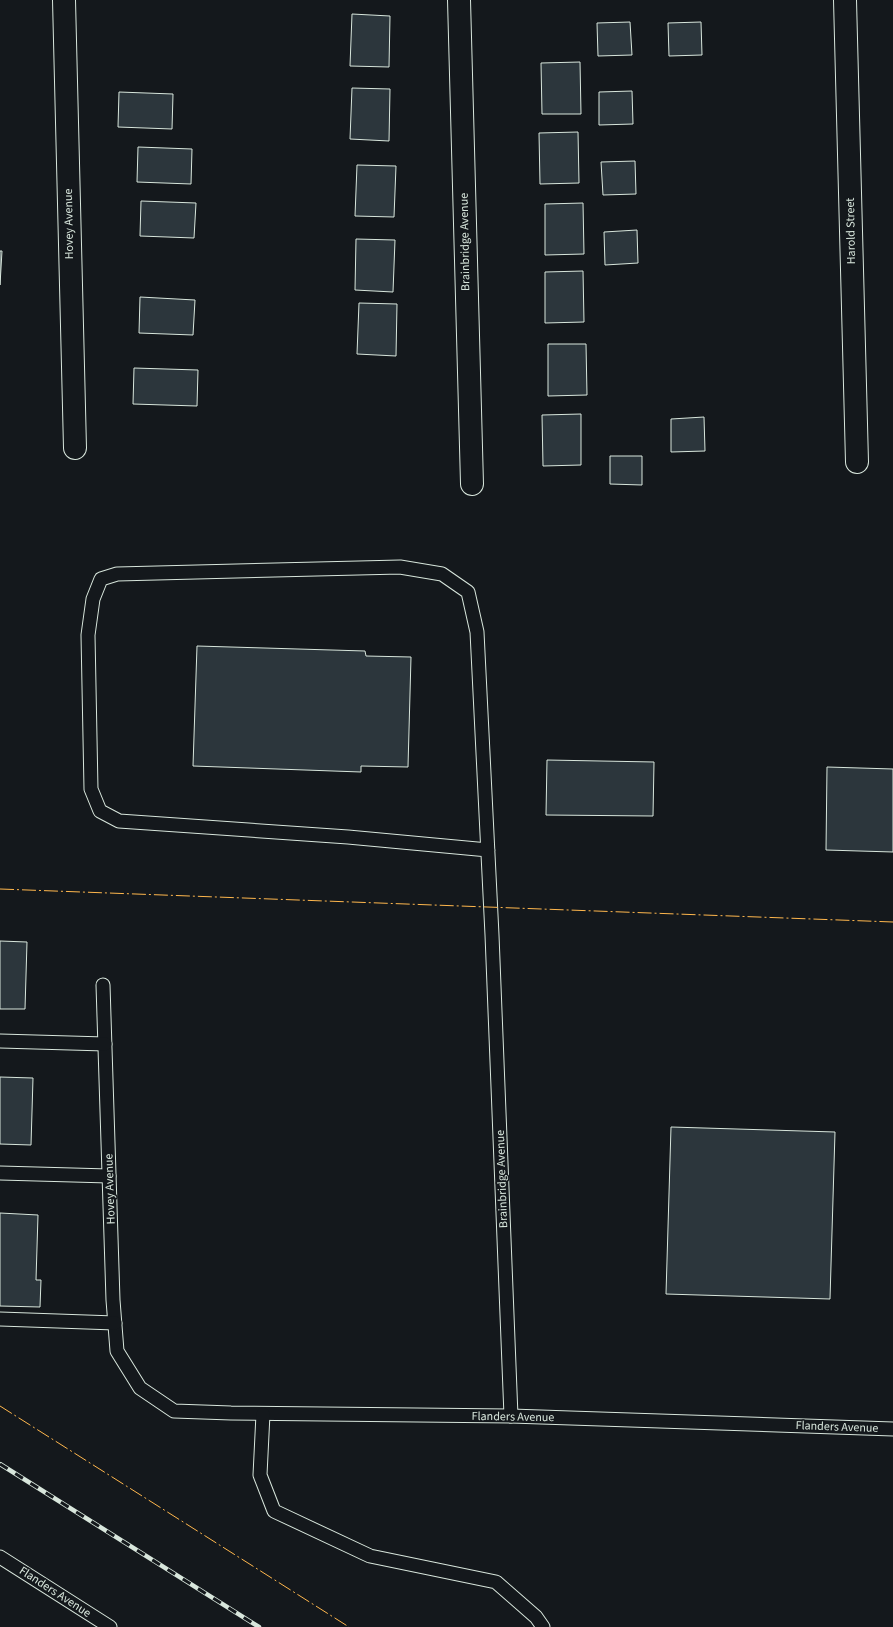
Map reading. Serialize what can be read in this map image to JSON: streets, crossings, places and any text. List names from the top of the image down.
{
  "streets": {
    "street": ["Hovey Avenue", "Harold Street", "Brainbridge Avenue"],
    "lane": ["Flanders Avenue"]
  },
  "crossings": [
    ["Hovey Avenue", "Flanders Avenue"],
    ["Brainbridge Avenue", "Flanders Avenue"]
  ]
}
